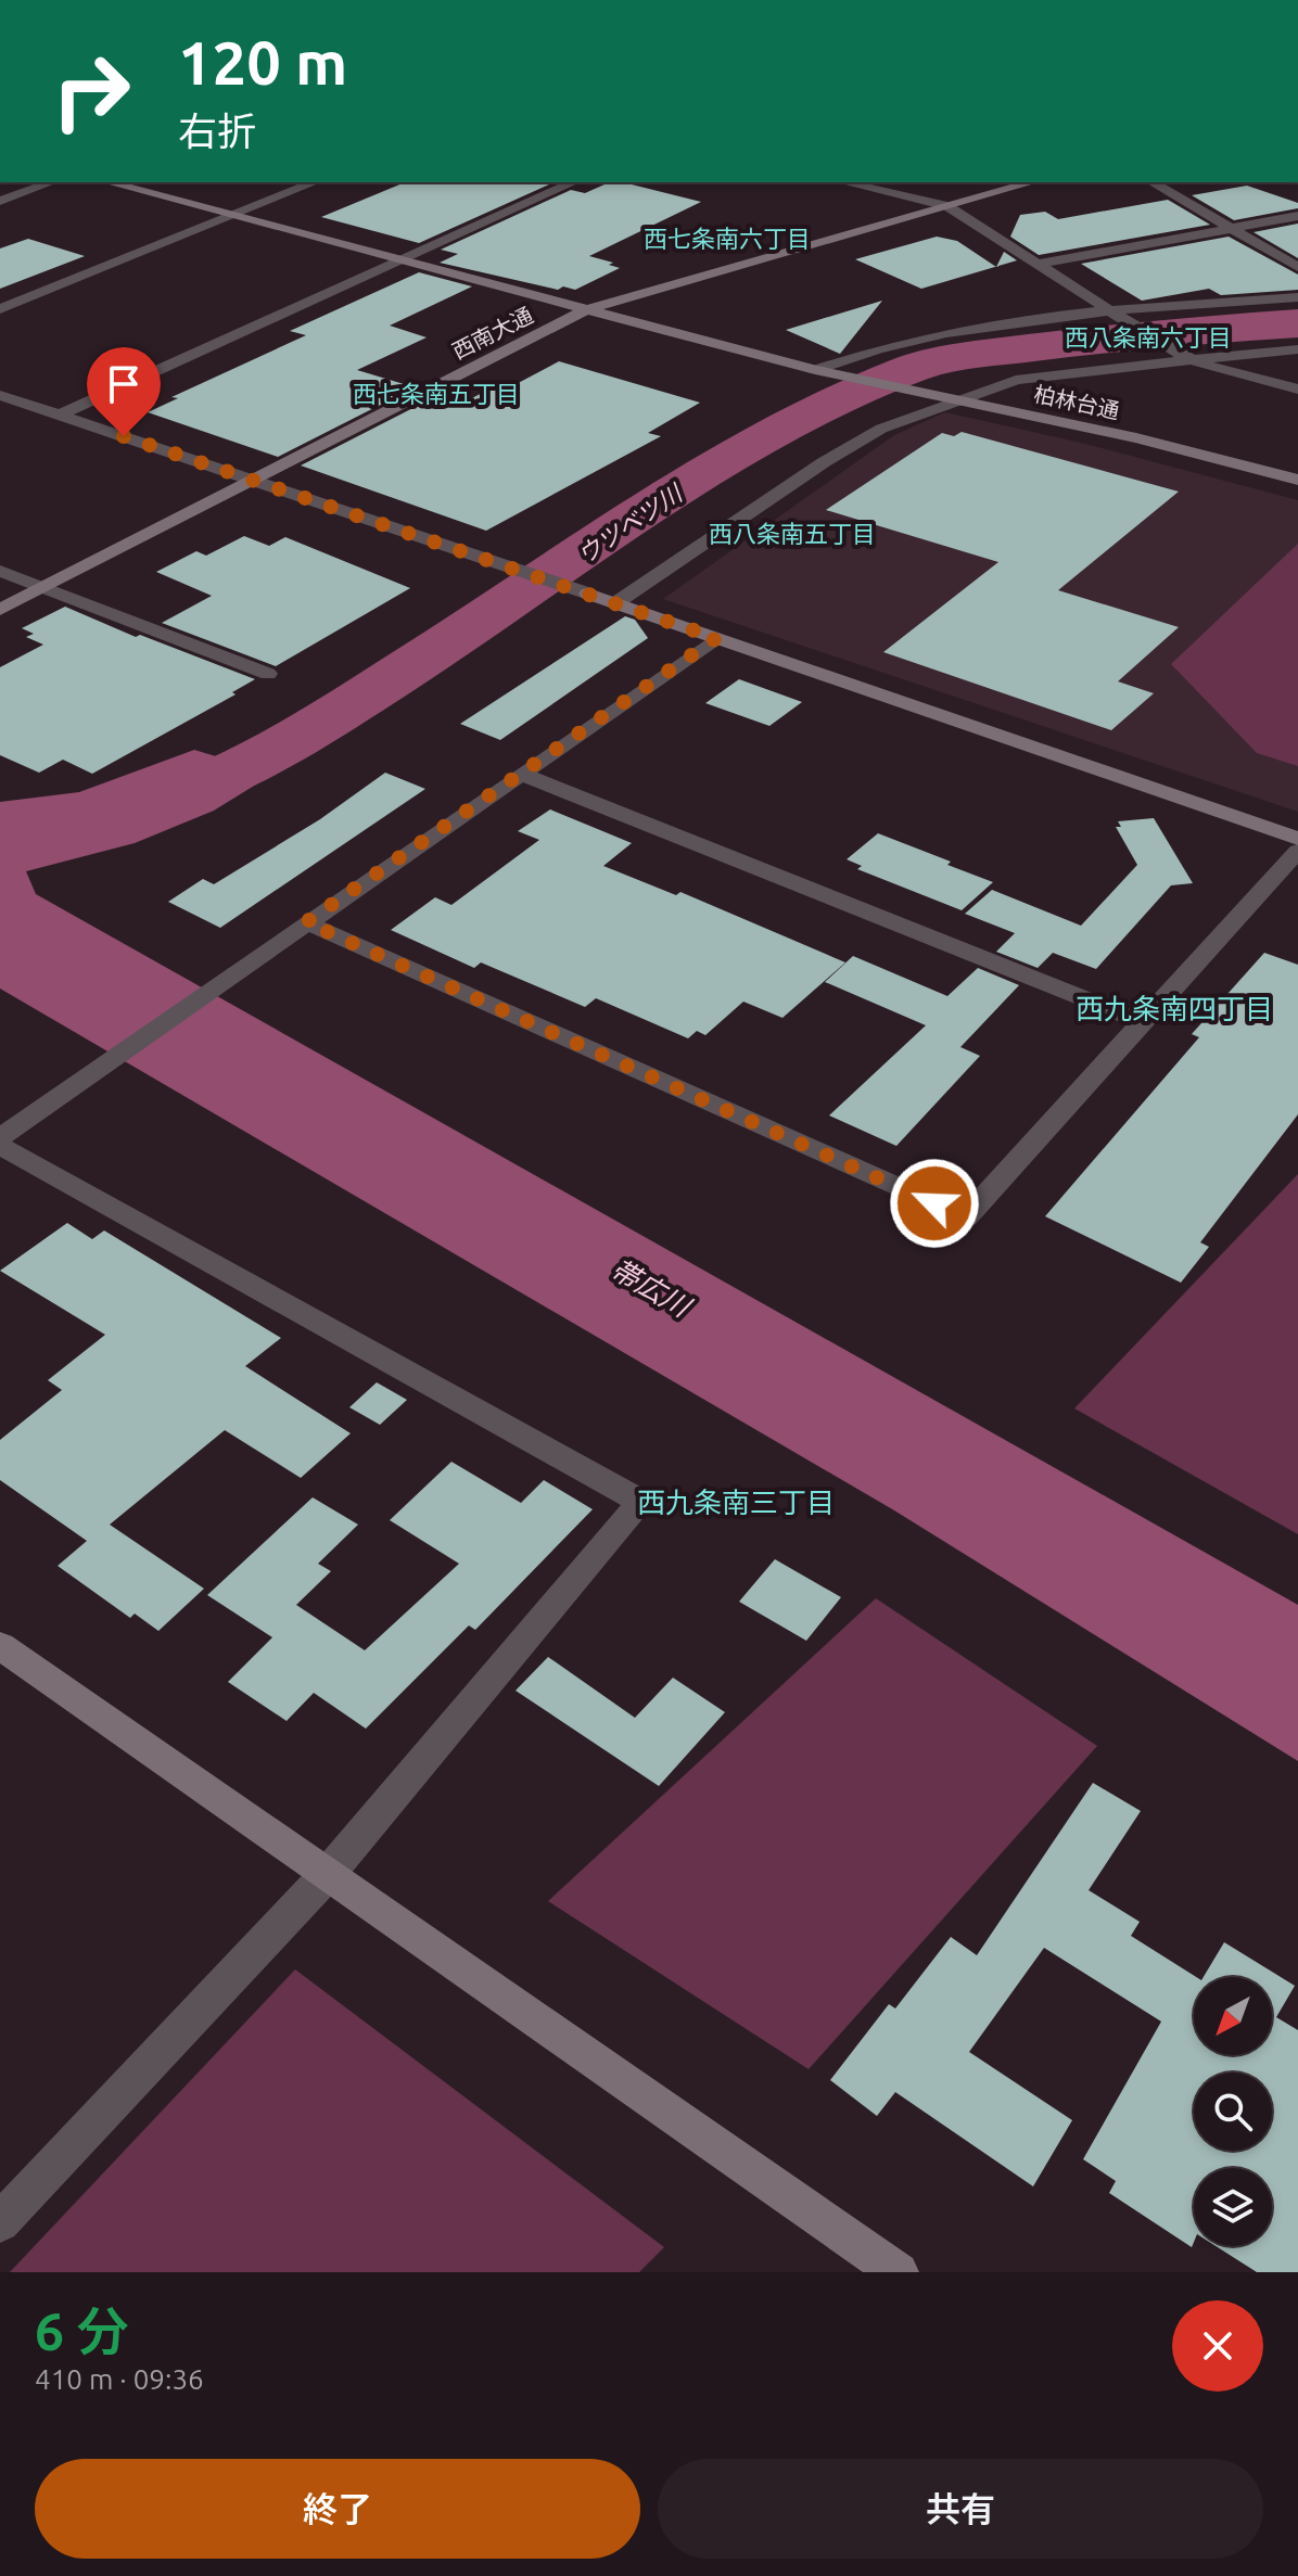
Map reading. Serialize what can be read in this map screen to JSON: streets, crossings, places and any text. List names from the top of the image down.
{
  "streets": {
    "street": ["西南大通", "柏林台通"]
  },
  "crossings": [
    ["西南大通", "柏林台通"]
  ],
  "districts": [
    "西七条南六丁目",
    "西八条南六丁目",
    "西七条南五丁目",
    "西八条南五丁目",
    "西九条南四丁目",
    "西九条南三丁目"
  ],
  "water": ["ウツベツ川", "帯広川"],
  "north": "bottom left",
  "page": {
    "turn": ["120 m", "右折"],
    "heading": ["6 分", "410 m · 09:36"],
    "buttons": ["終了", "共有"]
  }
}
